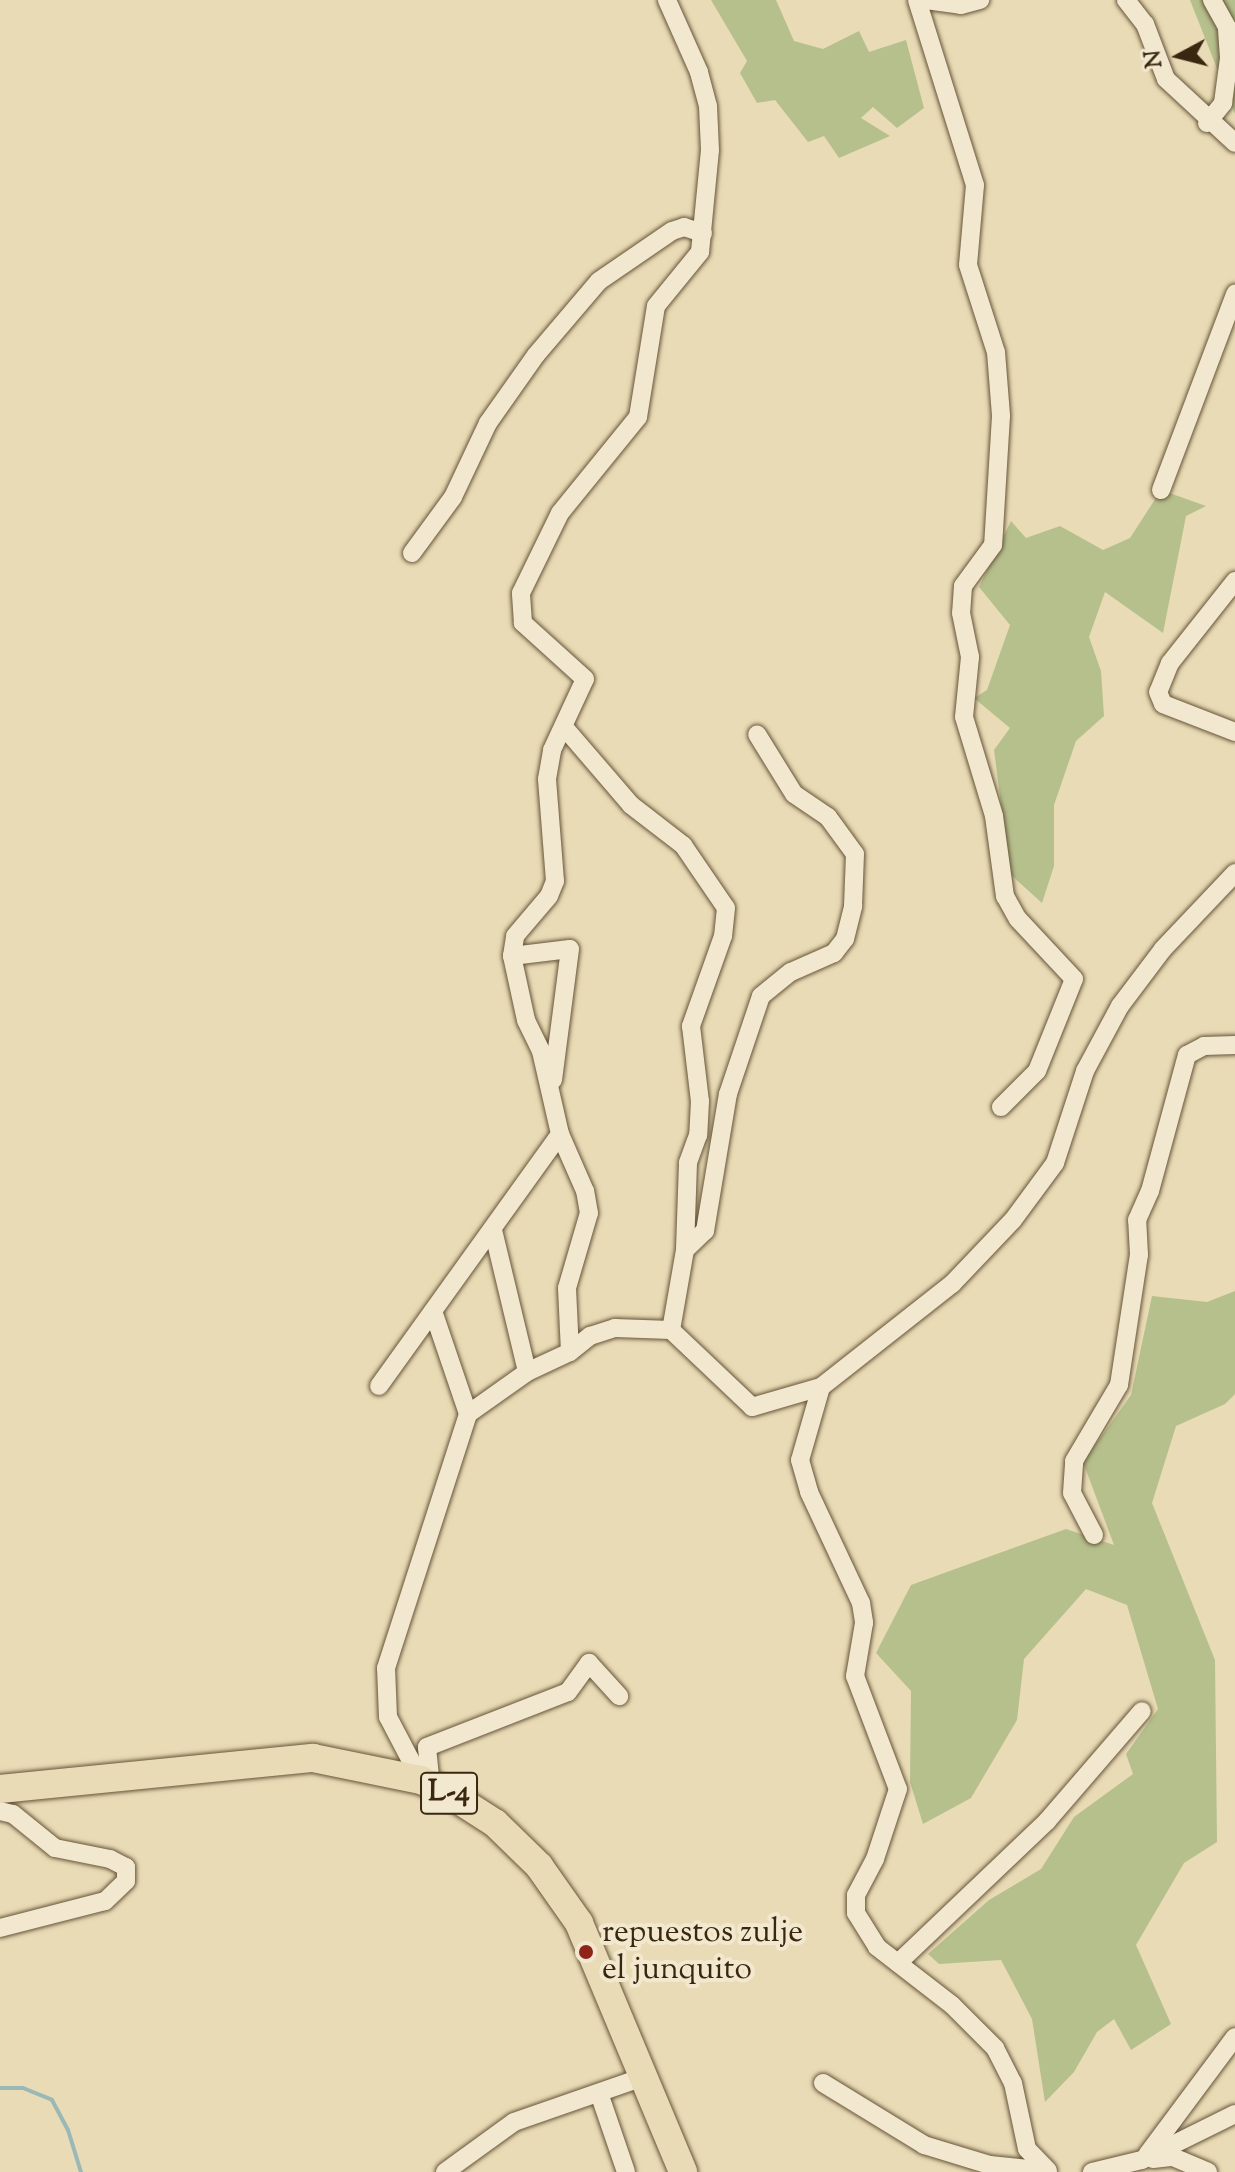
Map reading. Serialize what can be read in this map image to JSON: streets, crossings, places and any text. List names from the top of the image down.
{
  "streets": {
    "main road": ["L-4"]
  },
  "places": ["repuestos zulje el junquito"],
  "north": "left"
}
